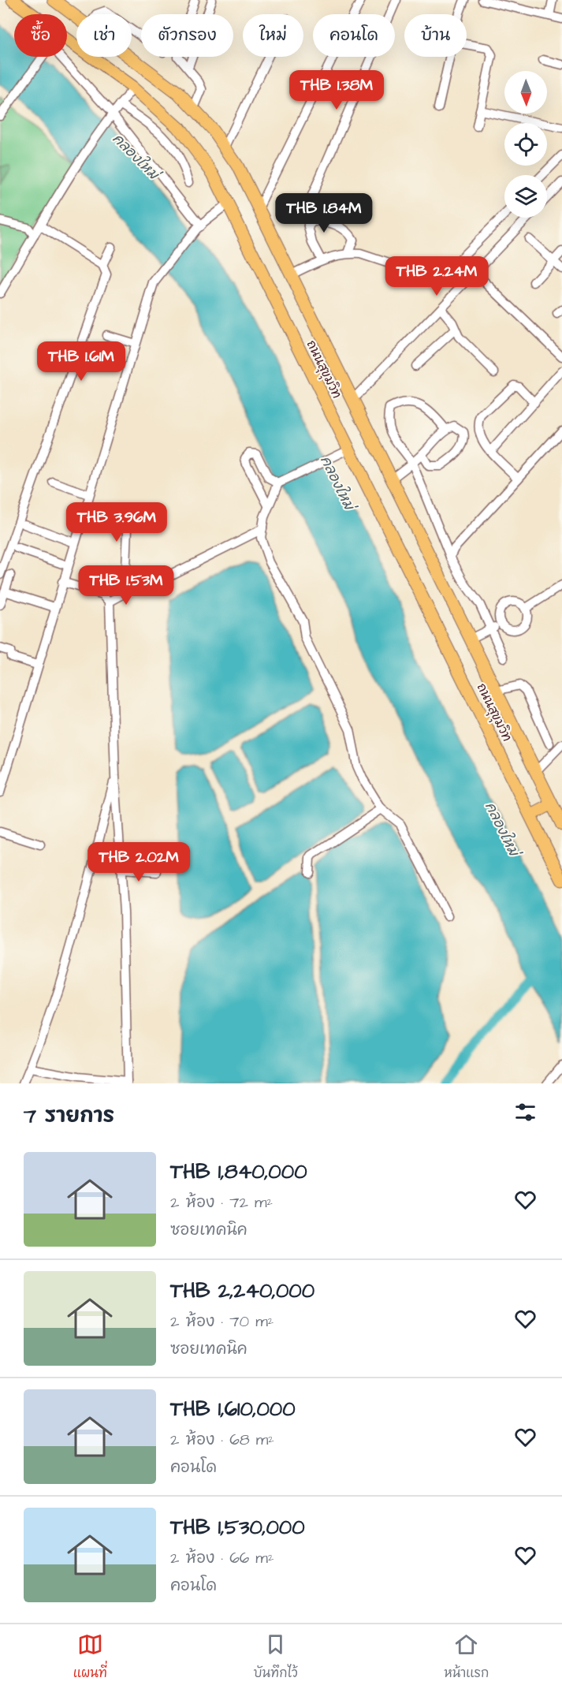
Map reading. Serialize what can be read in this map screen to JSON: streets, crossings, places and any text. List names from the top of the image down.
{
  "streets": {
    "highway": ["ถนนสุขุมวิท"]
  },
  "water": ["คลองใหม่"],
  "north": "bottom",
  "page": {
    "chip": [
      "ซื้อ",
      "เช่า",
      "ตัวกรอง",
      "ใหม่",
      "คอนโด",
      "บ้าน"
    ],
    "price": [
      "THB 1.38M",
      "THB 1.84M",
      "THB 2.24M",
      "THB 1.61M",
      "THB 3.96M",
      "THB 1.53M",
      "THB 2.02M"
    ],
    "heading": "7 รายการ",
    "list": [
      {
        "name": "THB 1,840,000",
        "note": "2 ห้อง · 72 m² · ซอยเทคนิค"
      },
      {
        "name": "THB 2,240,000",
        "note": "2 ห้อง · 70 m² · ซอยเทคนิค"
      },
      {
        "name": "THB 1,610,000",
        "note": "2 ห้อง · 68 m² · คอนโด"
      },
      {
        "name": "THB 1,530,000",
        "note": "2 ห้อง · 66 m² · คอนโด"
      }
    ],
    "tabs": ["แผนที่", "บันทึกไว้", "หน้าแรก"]
  }
}
